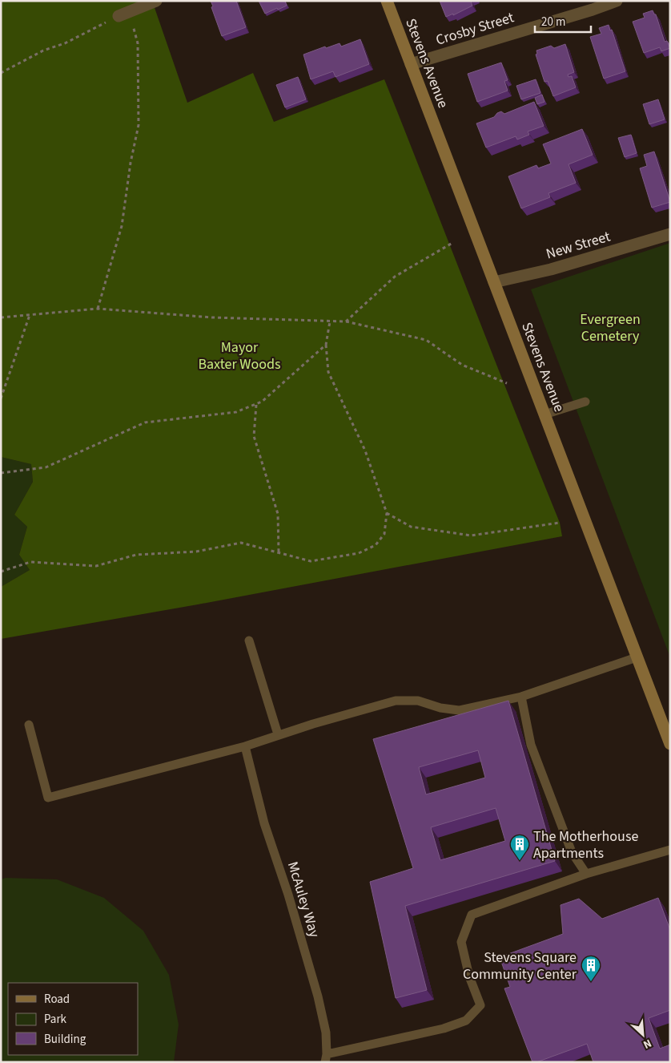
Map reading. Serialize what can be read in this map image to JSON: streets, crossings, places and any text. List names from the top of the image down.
{
  "streets": {
    "main road": ["Stevens Avenue"],
    "street": ["Crosby Street", "New Street"],
    "lane": ["McAuley Way"]
  },
  "crossings": [
    ["Crosby Street", "Stevens Avenue"],
    ["Stevens Avenue", "New Street"]
  ],
  "parks": ["Evergreen Cemetery", "Mayor Baxter Woods"],
  "places": {
    "building": ["The Motherhouse Apartments", "Stevens Square Community Center"]
  },
  "legend": ["Road", "Park", "Building"],
  "scale_bar": "20 m",
  "north": "bottom right"
}
